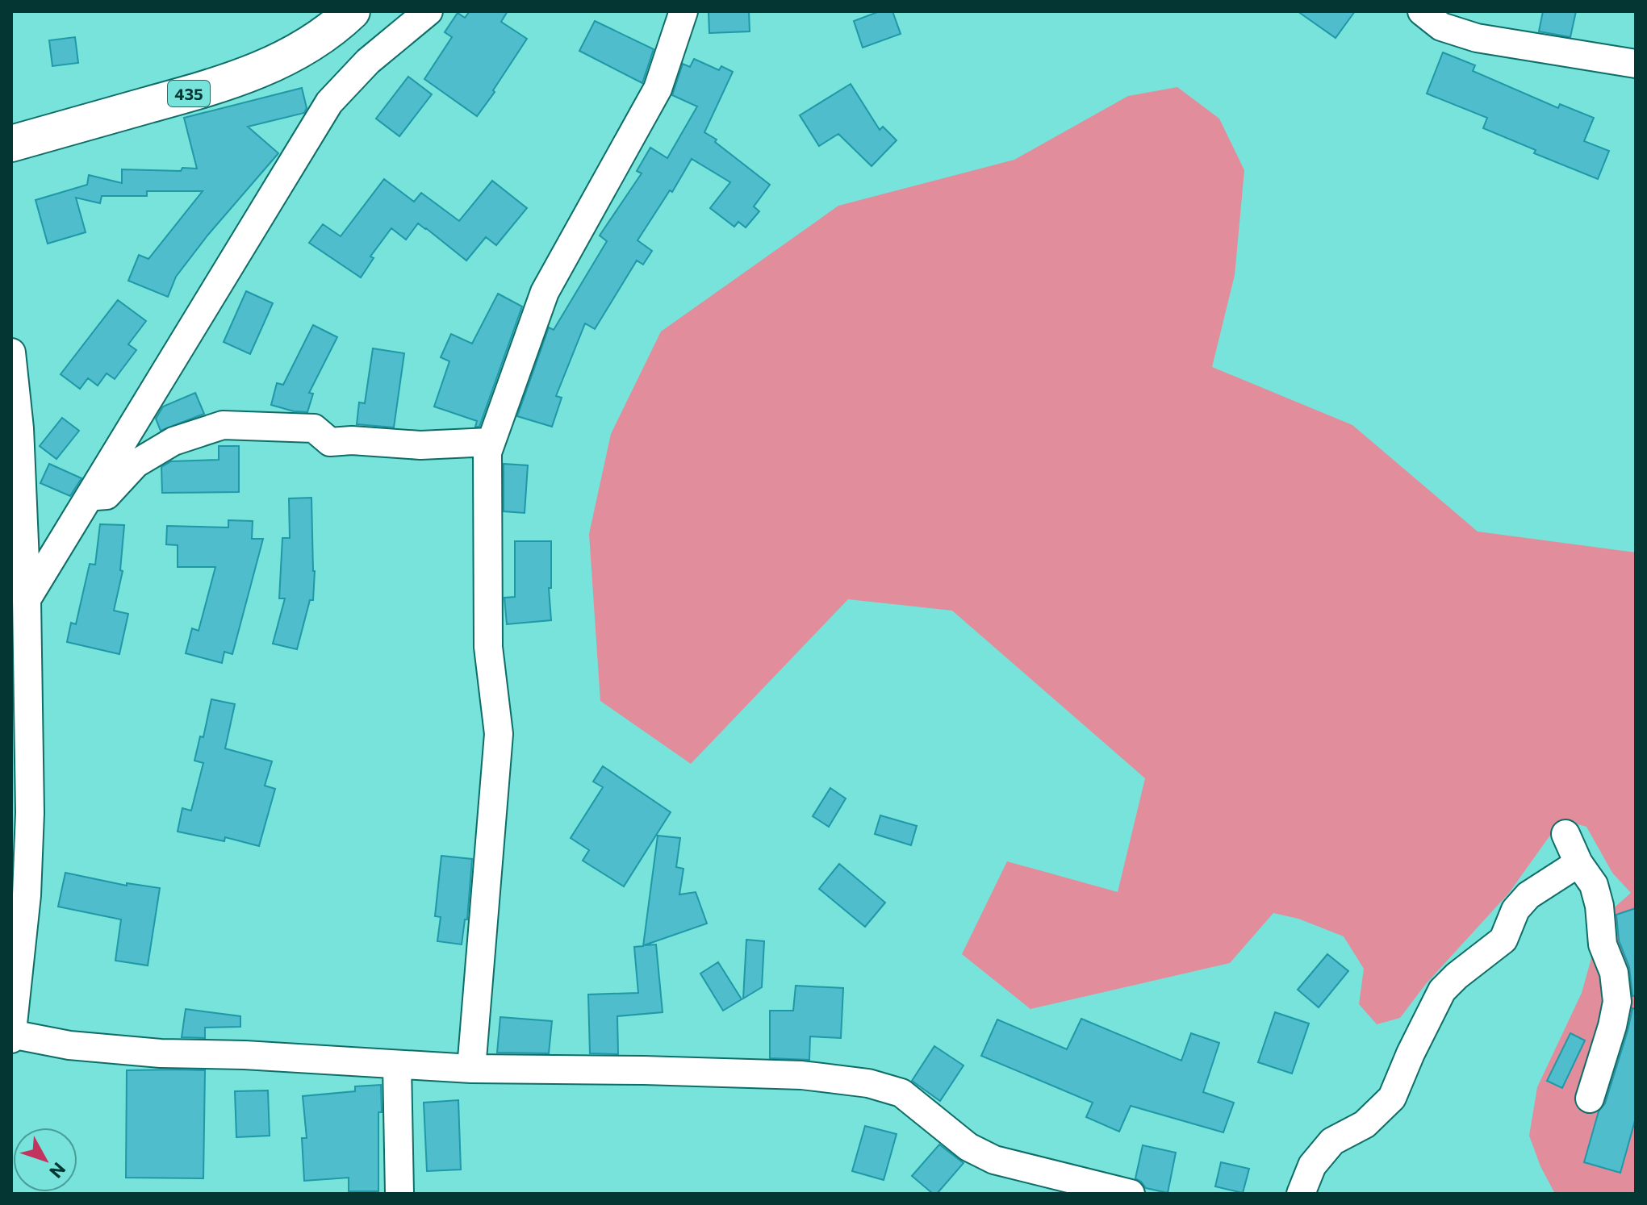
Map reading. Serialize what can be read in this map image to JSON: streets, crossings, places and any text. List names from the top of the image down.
{
  "streets": {
    "highway": ["435"]
  },
  "north": "bottom right"
}
